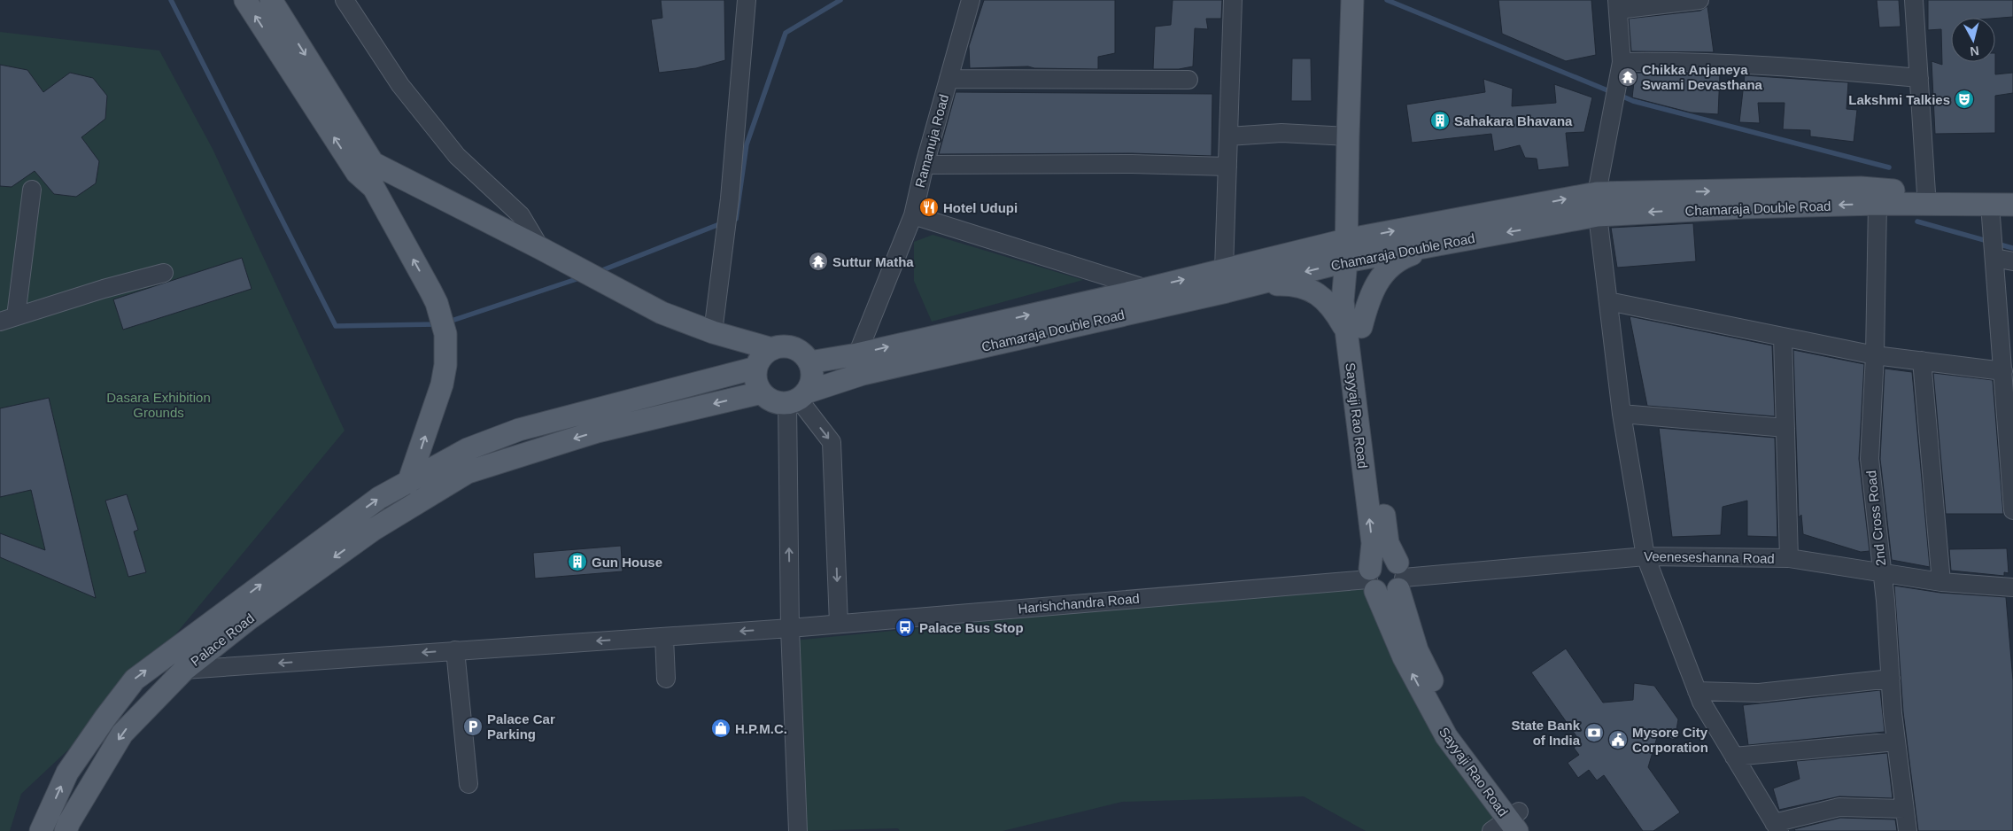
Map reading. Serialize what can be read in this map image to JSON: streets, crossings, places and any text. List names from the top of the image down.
{
  "streets": {
    "main road": ["Chamaraja Double Road", "Sayyaji Rao Road", "Palace Road"],
    "street": [
      "Ramanuja Road",
      "2nd Cross Road",
      "Veeneseshanna Road",
      "Harishchandra Road"
    ]
  },
  "crossings": [
    ["Chamaraja Double Road", "Sayyaji Rao Road"],
    ["Chamaraja Double Road", "2nd Cross Road"],
    ["Chamaraja Double Road", "Palace Road"],
    ["Sayyaji Rao Road", "Veeneseshanna Road"],
    ["Sayyaji Rao Road", "Harishchandra Road"],
    ["2nd Cross Road", "Veeneseshanna Road"],
    ["Harishchandra Road", "Palace Road"]
  ],
  "one_way": ["Harishchandra Road"],
  "parks": ["Dasara Exhibition Grounds"],
  "places": {
    "temple": ["Chikka Anjaneya Swami Devasthana", "Suttur Matha"],
    "theatre": ["Lakshmi Talkies"],
    "building": ["Sahakara Bhavana", "Gun House"],
    "restaurant": ["Hotel Udupi"],
    "bus stop": ["Palace Bus Stop"],
    "parking": ["Palace Car Parking"],
    "shop": ["H.P.M.C."],
    "bank": ["State Bank of India"],
    "public building": ["Mysore City Corporation"]
  },
  "north": "bottom"
}
